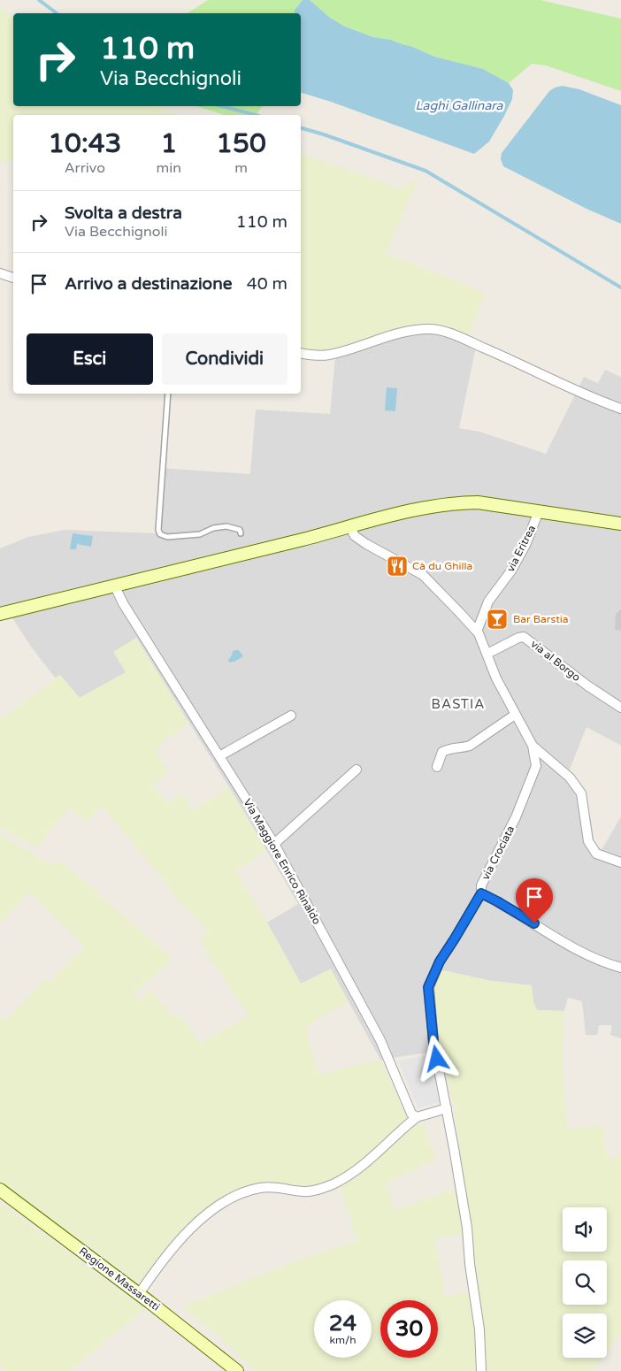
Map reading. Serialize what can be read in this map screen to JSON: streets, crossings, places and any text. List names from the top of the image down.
{
  "streets": {
    "main road": ["Regione Massaretti"],
    "street": [
      "via Eritrea",
      "via al Borgo",
      "via Crociata",
      "Via Maggiore Enrico Rinaldo"
    ]
  },
  "districts": ["BASTIA"],
  "water": ["Laghi Gallinara"],
  "places": {
    "restaurant": ["Cà du Ghilla"],
    "bar": ["Bar Barstia"]
  },
  "page": {
    "turn": ["110 m", "Via Becchignoli"],
    "eta": [
      "10:43",
      "Arrivo",
      "1",
      "min",
      "150",
      "m"
    ],
    "list": [
      {
        "name": "Svolta a destra",
        "note": "Via Becchignoli",
        "value": "110 m"
      },
      {
        "name": "Arrivo a destinazione",
        "value": "40 m"
      }
    ],
    "buttons": ["Esci", "Condividi"],
    "speed": "24 km/h",
    "limit": "30"
  }
}
